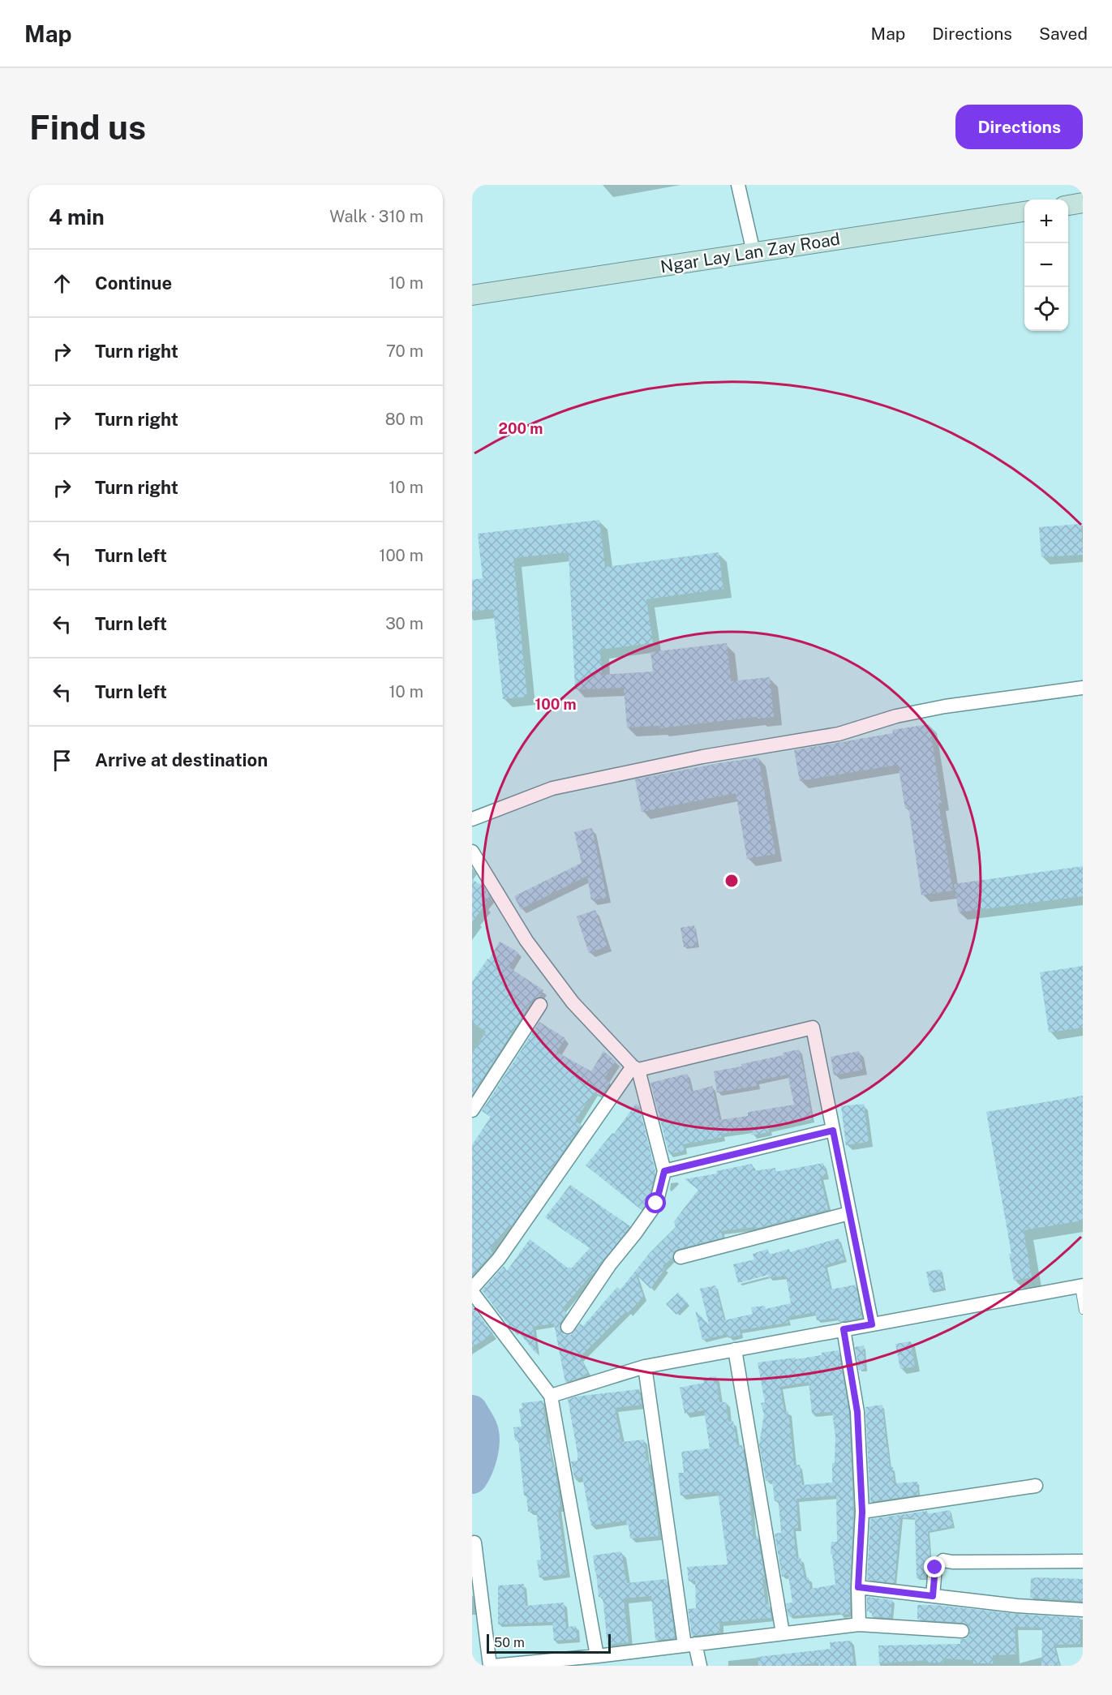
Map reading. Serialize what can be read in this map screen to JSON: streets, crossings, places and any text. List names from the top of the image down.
{
  "streets": {
    "street": ["Ngar Lay Lan Zay Road"]
  },
  "scale_bar": "50 m",
  "page": {
    "header": "Map",
    "nav": ["Map", "Directions", "Saved"],
    "buttons": "Directions",
    "title": "Find us",
    "heading": ["4 min", "Walk · 310 m"],
    "map_buttons": ["+", "−"],
    "list": [
      ["Continue", "10 m"],
      ["Turn right", "70 m"],
      ["Turn right", "80 m"],
      ["Turn right", "10 m"],
      ["Turn left", "100 m"],
      ["Turn left", "30 m"],
      ["Turn left", "10 m"],
      "Arrive at destination"
    ],
    "scale": "50 m"
  },
  "rings": ["200 m", "100 m"]
}
